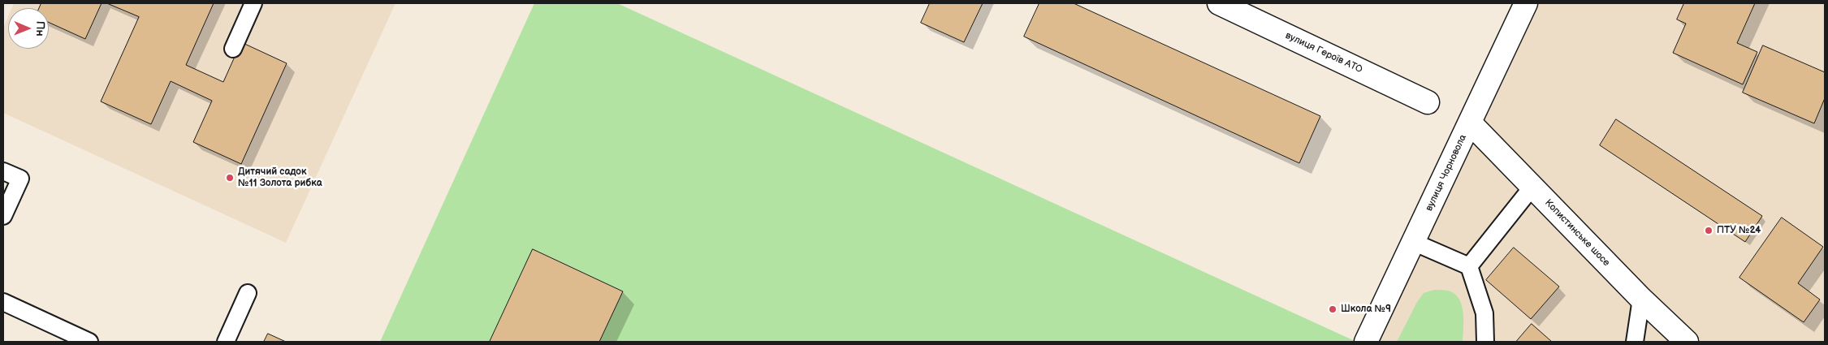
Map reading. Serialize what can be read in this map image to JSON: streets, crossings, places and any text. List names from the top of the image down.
{
  "streets": {
    "street": ["вулиця Героїв АТО", "вулиця Чорновола", "Копистинське шосе"]
  },
  "crossings": [
    ["вулиця Чорновола", "Копистинське шосе"]
  ],
  "places": ["Дитячий садок №11 Золота рибка", "ПТУ №24", "Школа №9"],
  "north": "right"
}
